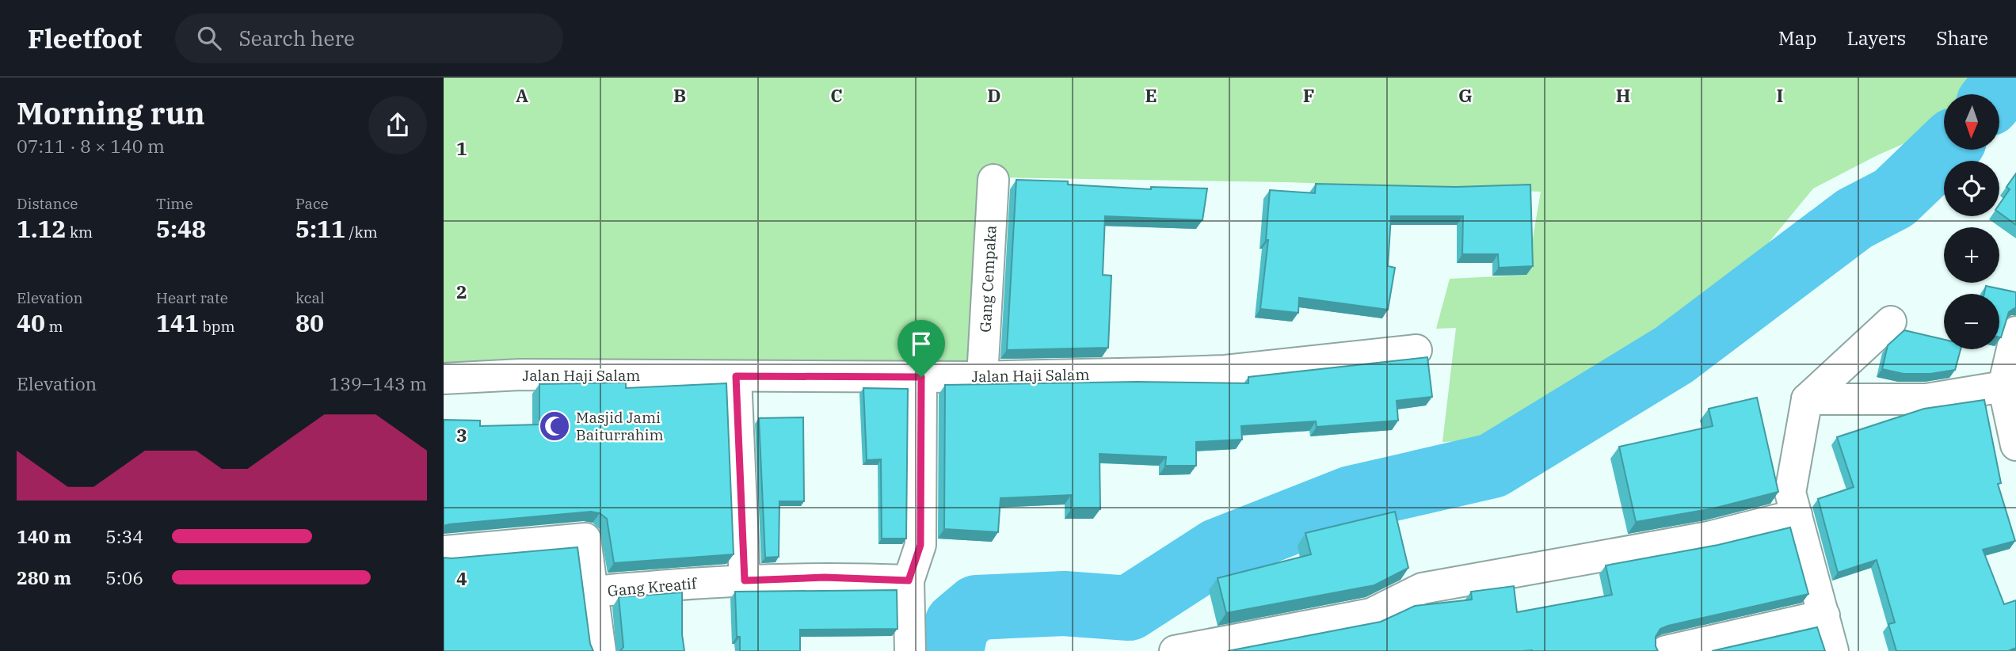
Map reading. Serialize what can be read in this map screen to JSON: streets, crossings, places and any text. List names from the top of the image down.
{
  "streets": {
    "street": ["Gang Cempaka", "Jalan Haji Salam", "Gang Kreatif"]
  },
  "crossings": [
    ["Gang Cempaka", "Jalan Haji Salam"]
  ],
  "places": {
    "mosque": ["Masjid Jami Baiturrahim"]
  },
  "north": "bottom",
  "page": {
    "header": "Fleetfoot",
    "search": "Search here",
    "nav": ["Map", "Layers", "Share"],
    "heading": ["Morning run", "07:11 · 8 × 140 m"],
    "map_buttons": ["+", "−"],
    "stats": [
      ["Distance", "1.12 km"],
      ["Time", "5:48"],
      ["Pace", "5:11 /km"],
      ["Elevation", "40 m"],
      ["Heart rate", "141 bpm"],
      ["kcal", "80"]
    ],
    "chart": ["Elevation", "139–143 m"],
    "list": [
      {
        "name": "140 m",
        "note": "5:34"
      },
      {
        "name": "280 m",
        "note": "5:06"
      }
    ]
  },
  "grid": {
    "columns": [
      "A",
      "B",
      "C",
      "D",
      "E",
      "F",
      "G",
      "H",
      "I"
    ],
    "rows": [
      "1",
      "2",
      "3",
      "4"
    ]
  }
}
